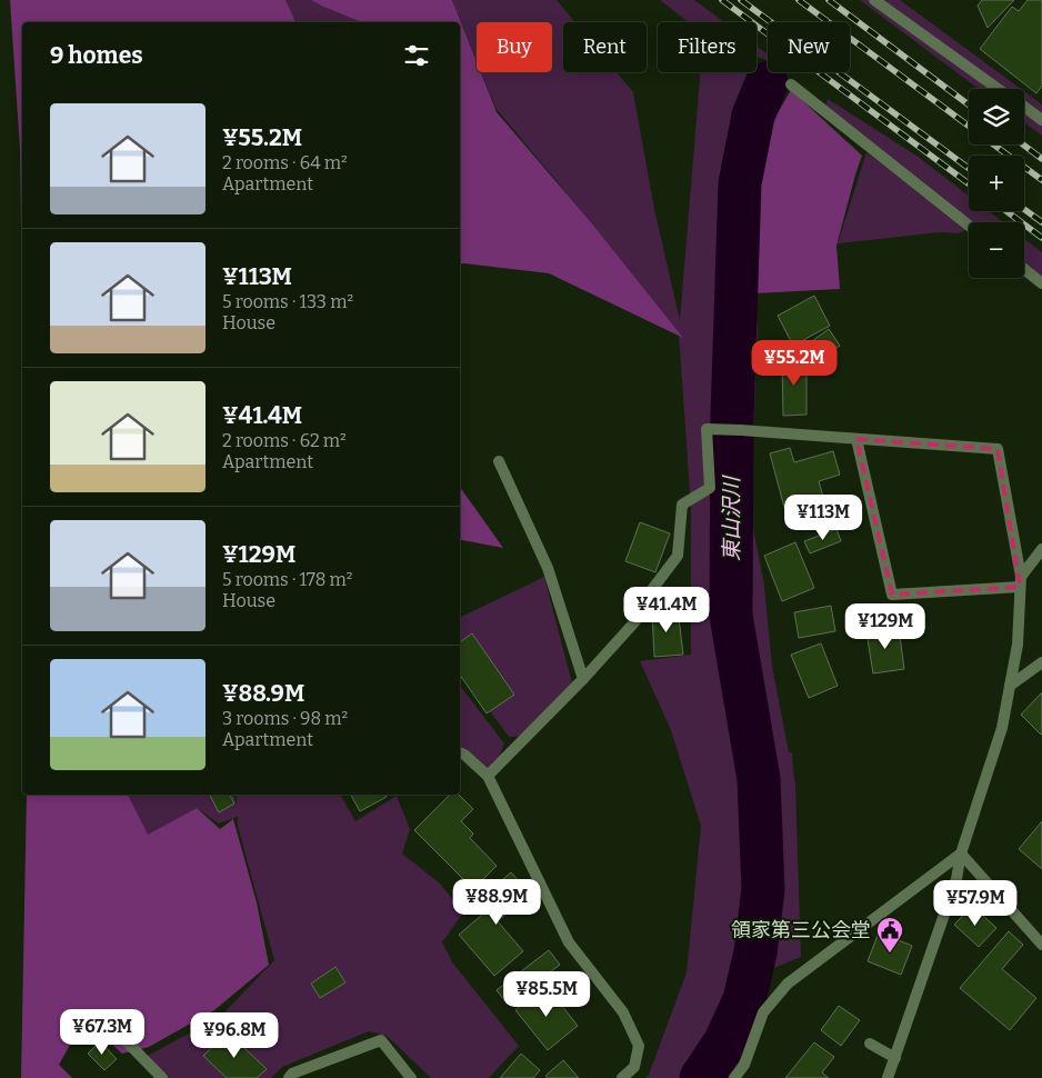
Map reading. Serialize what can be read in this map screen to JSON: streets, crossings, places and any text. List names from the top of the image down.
{
  "water": ["東山沢川"],
  "places": {
    "public building": ["領家第三公会堂"]
  },
  "page": {
    "chip": [
      "Buy",
      "Rent",
      "Filters",
      "New"
    ],
    "heading": "9 homes",
    "map_buttons": ["+", "−"],
    "list": [
      {
        "name": "¥55.2M",
        "note": "2 rooms · 64 m² · Apartment"
      },
      {
        "name": "¥113M",
        "note": "5 rooms · 133 m² · House"
      },
      {
        "name": "¥41.4M",
        "note": "2 rooms · 62 m² · Apartment"
      },
      {
        "name": "¥129M",
        "note": "5 rooms · 178 m² · House"
      },
      {
        "name": "¥88.9M",
        "note": "3 rooms · 98 m² · Apartment"
      }
    ],
    "price": [
      "¥55.2M",
      "¥113M",
      "¥41.4M",
      "¥129M",
      "¥88.9M",
      "¥57.9M",
      "¥85.5M",
      "¥67.3M",
      "¥96.8M"
    ]
  }
}
